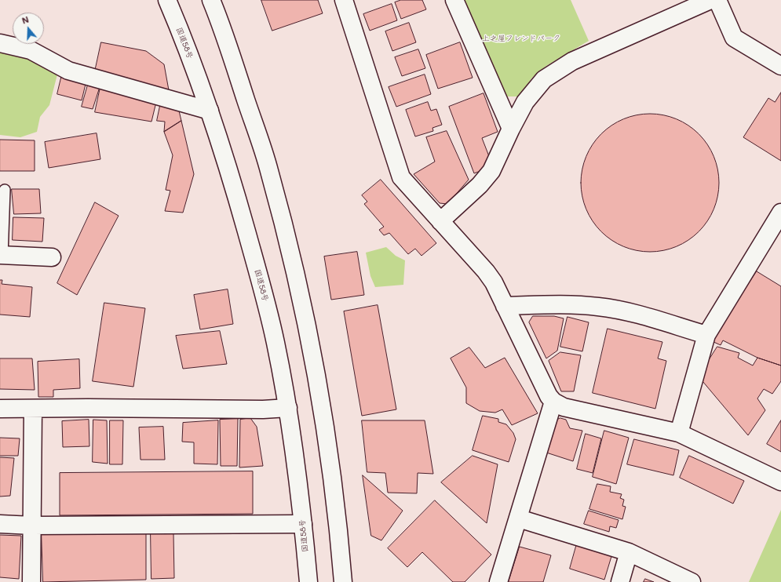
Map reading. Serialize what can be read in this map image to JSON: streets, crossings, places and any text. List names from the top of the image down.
{
  "streets": {
    "main road": ["国道58号"]
  },
  "parks": ["上之屋フレンドパーク"],
  "north": "top"
}
